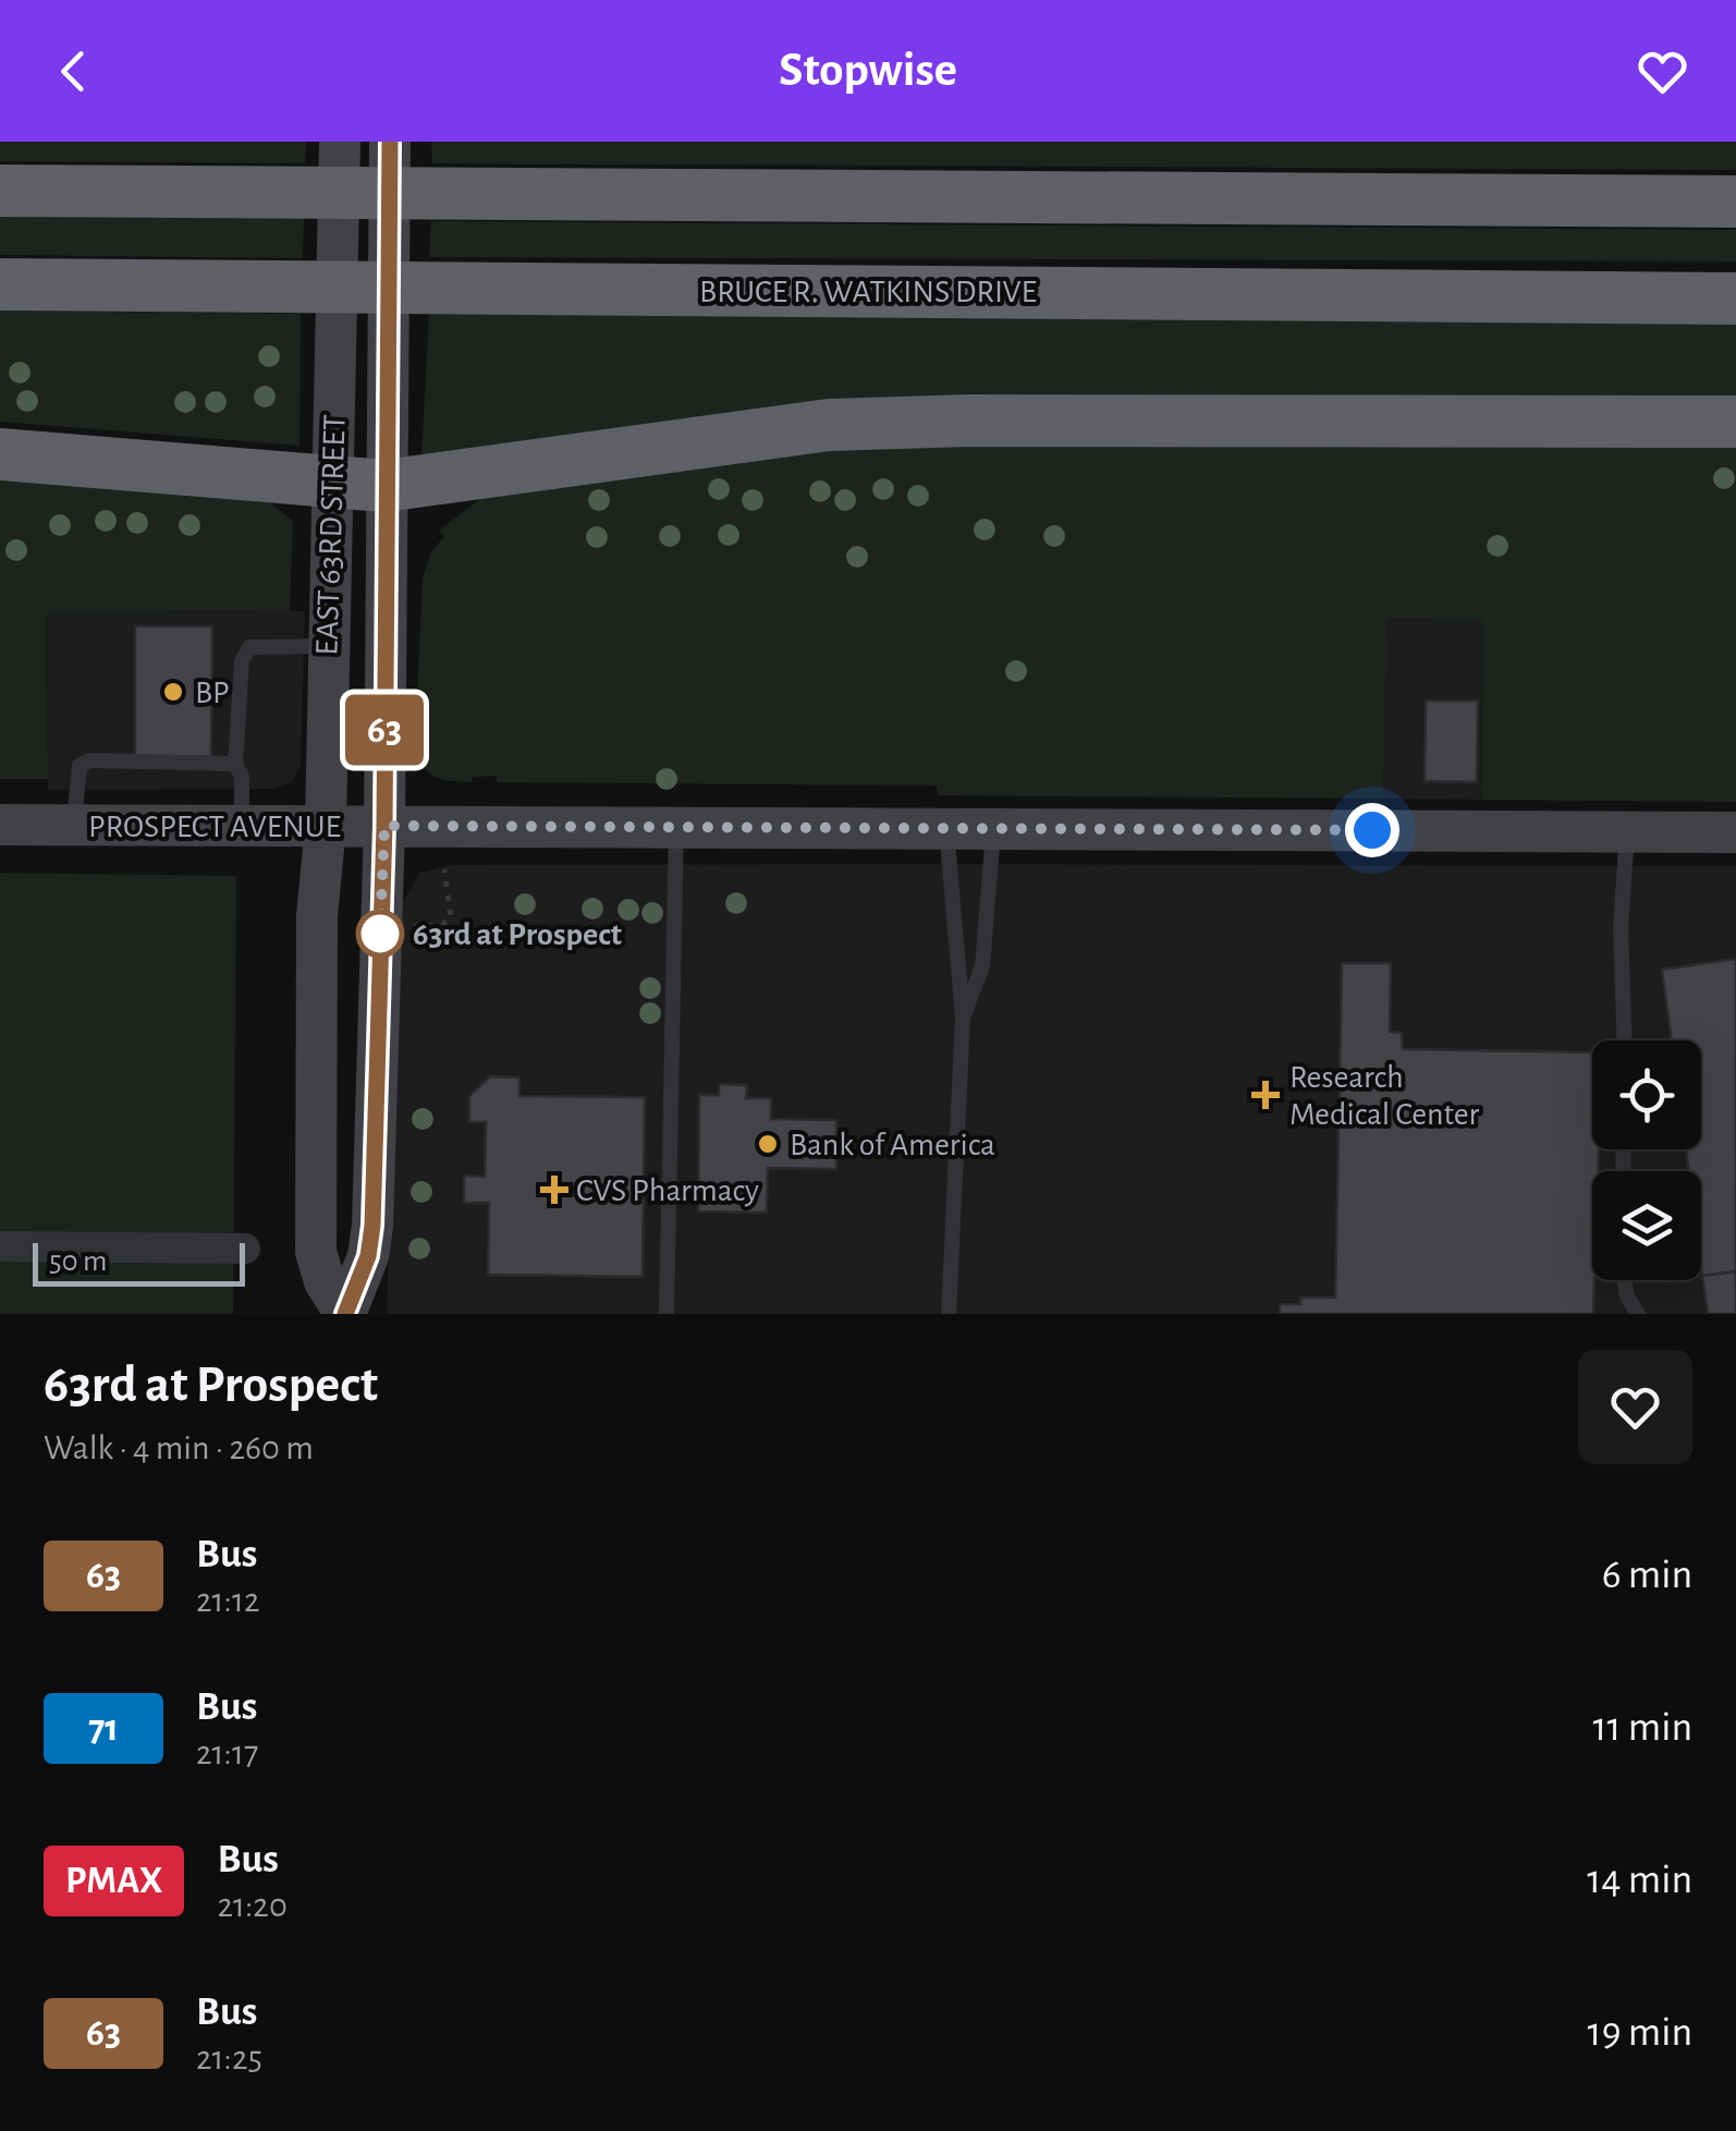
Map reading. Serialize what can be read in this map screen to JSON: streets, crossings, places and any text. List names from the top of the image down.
{
  "streets": {
    "highway": ["BRUCE R. WATKINS DRIVE"],
    "main road": ["EAST 63RD STREET", "PROSPECT AVENUE"]
  },
  "crossings": [
    ["EAST 63RD STREET", "PROSPECT AVENUE"]
  ],
  "places": {
    "other": ["BP", "63rd at Prospect", "Bank of America"],
    "health": ["Research Medical Center", "CVS Pharmacy"]
  },
  "lines": ["bus line 63"],
  "scale_bar": "50 m",
  "page": {
    "header": "Stopwise",
    "on_map": "63",
    "scale": "50 m",
    "heading": ["63rd at Prospect", "Walk · 4 min · 260 m"],
    "list": [
      {
        "mark": "63",
        "name": "Bus",
        "note": "21:12",
        "value": "6 min"
      },
      {
        "mark": "71",
        "name": "Bus",
        "note": "21:17",
        "value": "11 min"
      },
      {
        "mark": "PMAX",
        "name": "Bus",
        "note": "21:20",
        "value": "14 min"
      },
      {
        "mark": "63",
        "name": "Bus",
        "note": "21:25",
        "value": "19 min"
      }
    ]
  }
}
